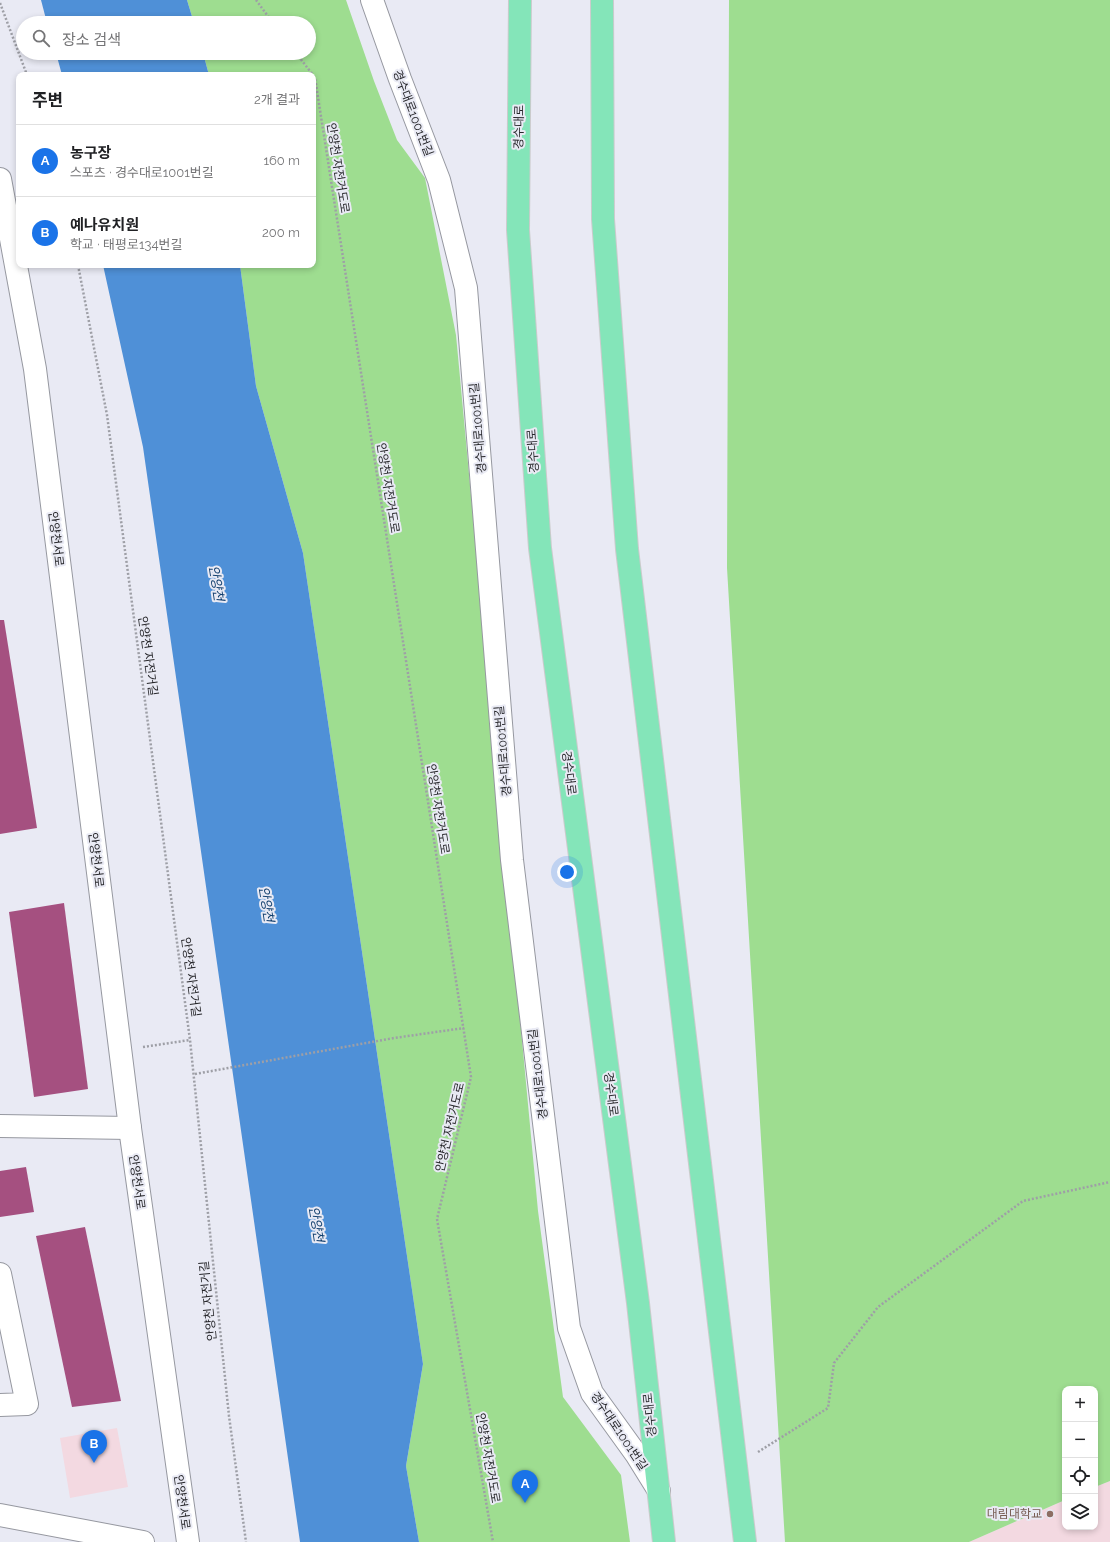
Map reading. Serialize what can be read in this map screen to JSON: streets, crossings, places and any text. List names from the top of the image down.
{
  "streets": {
    "main road": ["경수대로"],
    "street": ["경수대로1001번길", "안양천서로"],
    "path": ["안양천 자전거도로", "안양천 자전거길"]
  },
  "crossings": [
    ["경수대로1001번길", "경수대로"]
  ],
  "water": ["안양천"],
  "places": ["대림대학교"],
  "page": {
    "search": "장소 검색",
    "heading": ["주변", "2개 결과"],
    "list": [
      {
        "mark": "A",
        "name": "농구장",
        "note": "스포츠 · 경수대로1001번길",
        "value": "160 m"
      },
      {
        "mark": "B",
        "name": "예나유치원",
        "note": "학교 · 태평로134번길",
        "value": "200 m"
      }
    ],
    "map_buttons": ["+", "−"],
    "pins": ["B", "A"]
  }
}
